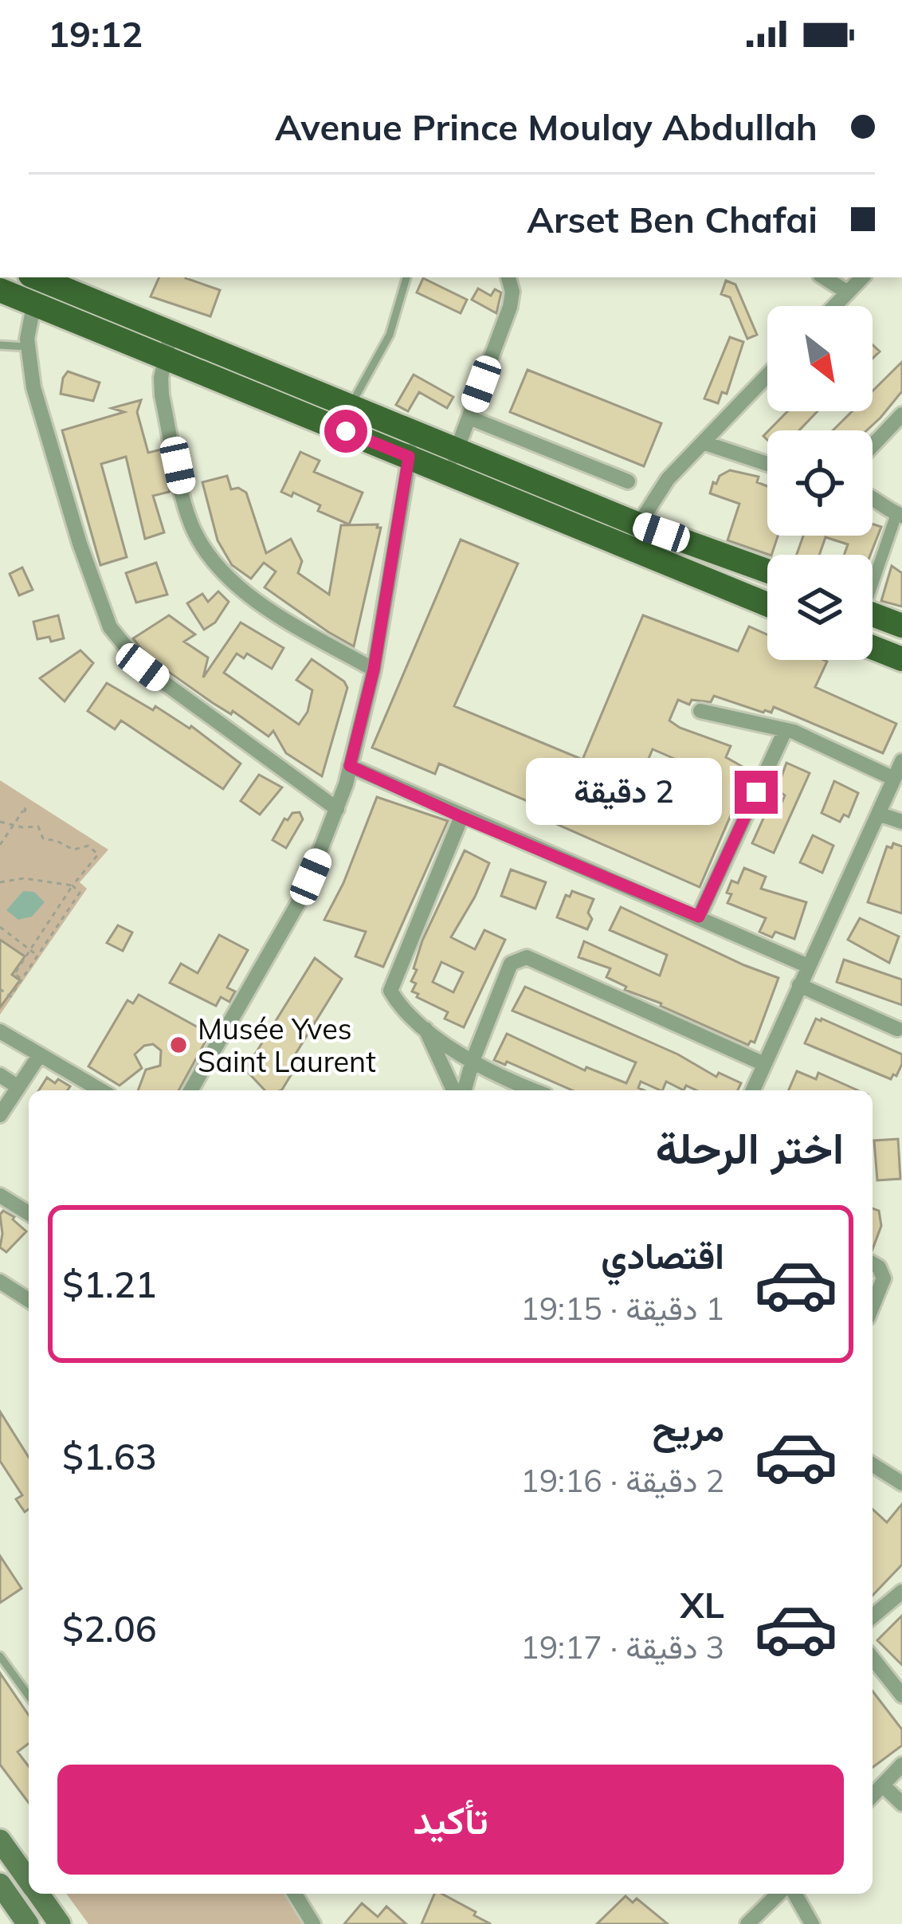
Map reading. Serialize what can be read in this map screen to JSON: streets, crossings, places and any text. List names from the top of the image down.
{
  "places": ["Musée Yves Saint Laurent"],
  "north": "bottom right",
  "page": {
    "status": "19:12",
    "banner": ["Avenue Prince Moulay Abdullah", "Arset Ben Chafai"],
    "bubble": "2 دقيقة",
    "heading": "اختر الرحلة",
    "list": [
      {
        "name": "اقتصادي",
        "note": "1 دقيقة · 19:15",
        "value": "$1.21"
      },
      {
        "name": "مريح",
        "note": "2 دقيقة · 19:16",
        "value": "$1.63"
      },
      {
        "name": "XL",
        "note": "3 دقيقة · 19:17",
        "value": "$2.06"
      }
    ],
    "buttons": "تأكيد"
  }
}
